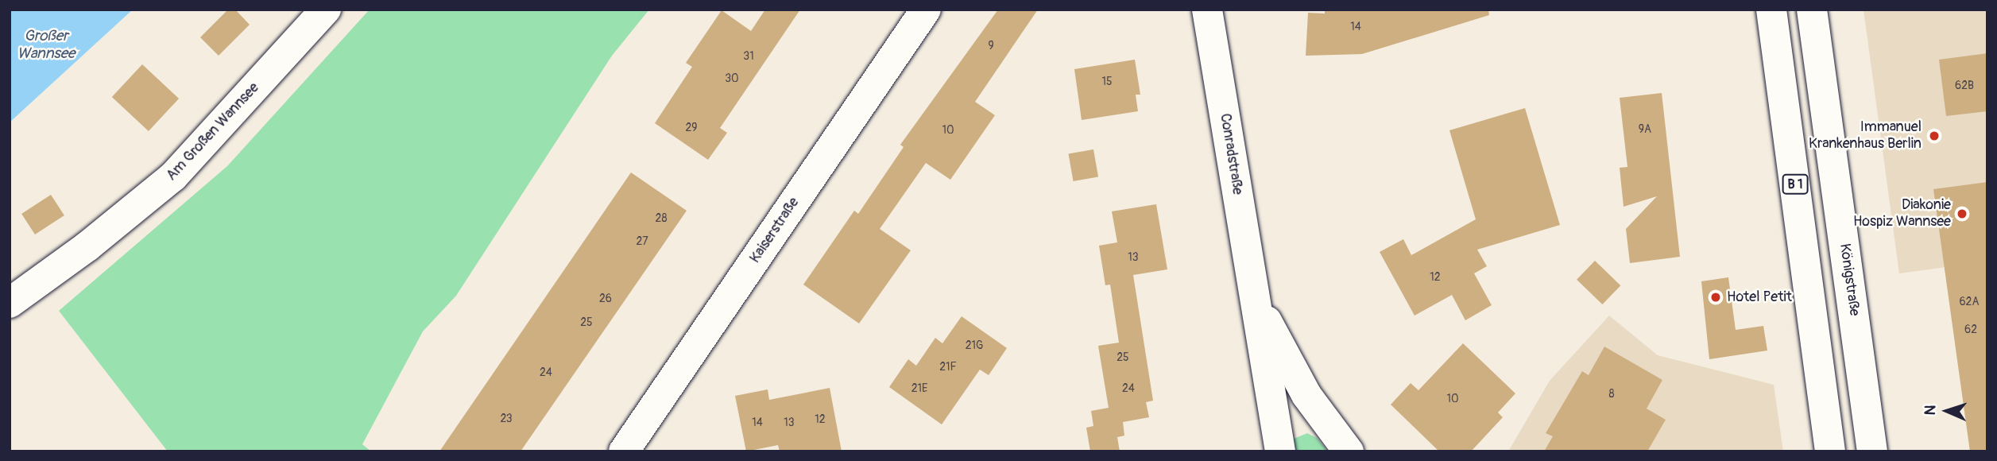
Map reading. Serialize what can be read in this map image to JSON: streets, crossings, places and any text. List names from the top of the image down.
{
  "streets": {
    "street": [
      "Am Großen Wannsee",
      "Conradstraße",
      "B 1",
      "Kaiserstraße",
      "Königstraße"
    ]
  },
  "water": ["Großer Wannsee"],
  "places": ["Immanuel Krankenhaus Berlin", "Diakonie Hospiz Wannsee", "Hotel Petit"],
  "house_numbers": [
    "14",
    "9",
    "31",
    "30",
    "15",
    "62B",
    "29",
    "9A",
    "10",
    "28",
    "27",
    "13",
    "12",
    "26",
    "62A",
    "25",
    "62",
    "21G",
    "25",
    "21F",
    "24",
    "21E",
    "24",
    "8",
    "10",
    "23",
    "12",
    "14",
    "13"
  ],
  "north": "left"
}
